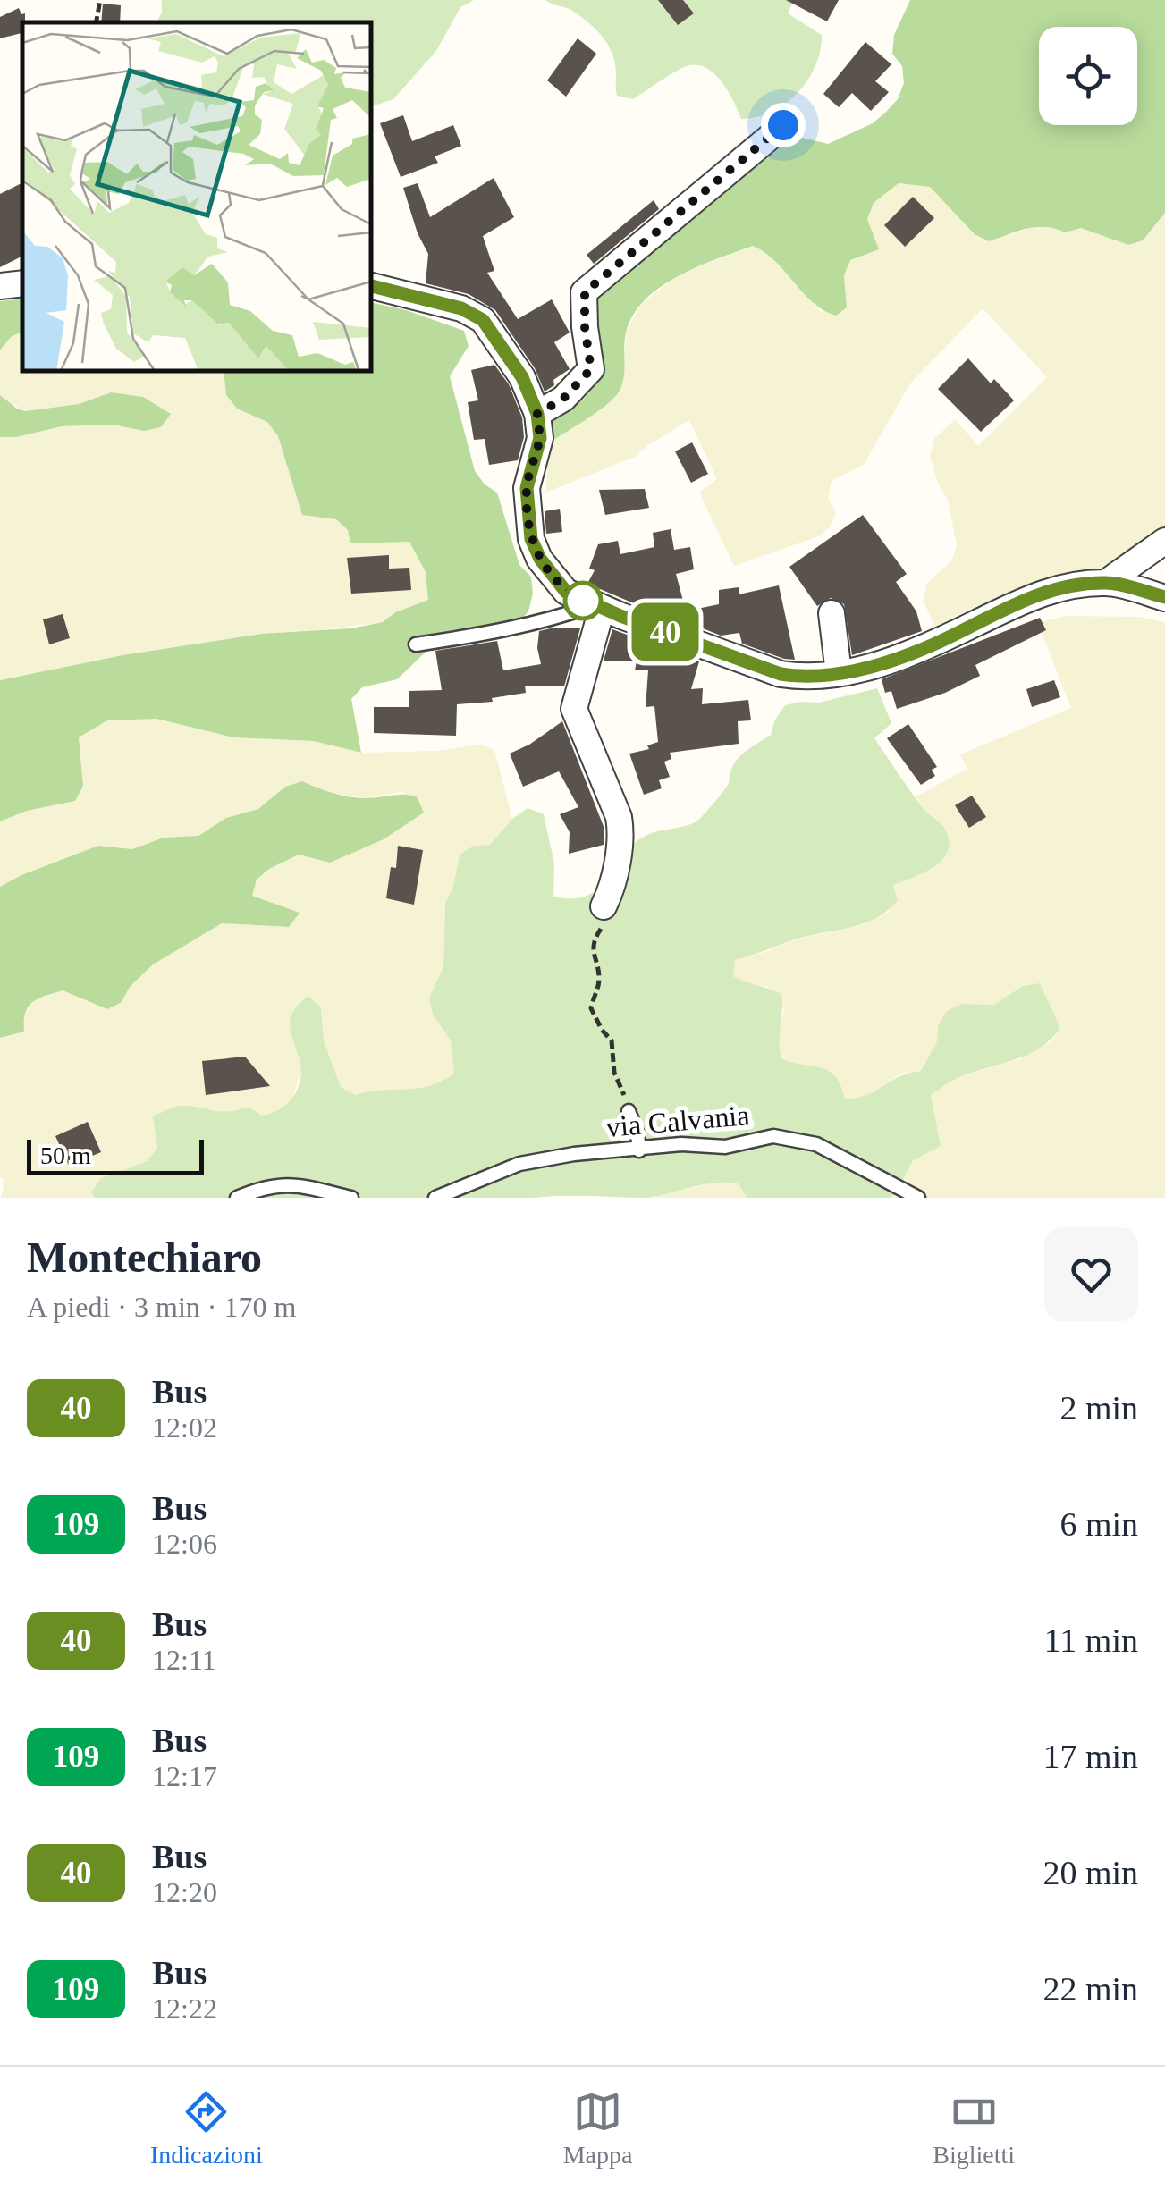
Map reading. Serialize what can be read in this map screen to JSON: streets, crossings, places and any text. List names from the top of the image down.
{
  "streets": {
    "lane": ["via Calvania"]
  },
  "lines": ["bus line 40"],
  "scale_bar": "50 m",
  "page": {
    "on_map": "40",
    "scale": "50 m",
    "heading": ["Montechiaro", "A piedi · 3 min · 170 m"],
    "list": [
      {
        "mark": "40",
        "name": "Bus",
        "note": "12:02",
        "value": "2 min"
      },
      {
        "mark": "109",
        "name": "Bus",
        "note": "12:06",
        "value": "6 min"
      },
      {
        "mark": "40",
        "name": "Bus",
        "note": "12:11",
        "value": "11 min"
      },
      {
        "mark": "109",
        "name": "Bus",
        "note": "12:17",
        "value": "17 min"
      },
      {
        "mark": "40",
        "name": "Bus",
        "note": "12:20",
        "value": "20 min"
      },
      {
        "mark": "109",
        "name": "Bus",
        "note": "12:22",
        "value": "22 min"
      }
    ],
    "tabs": ["Indicazioni", "Mappa", "Biglietti"]
  }
}
